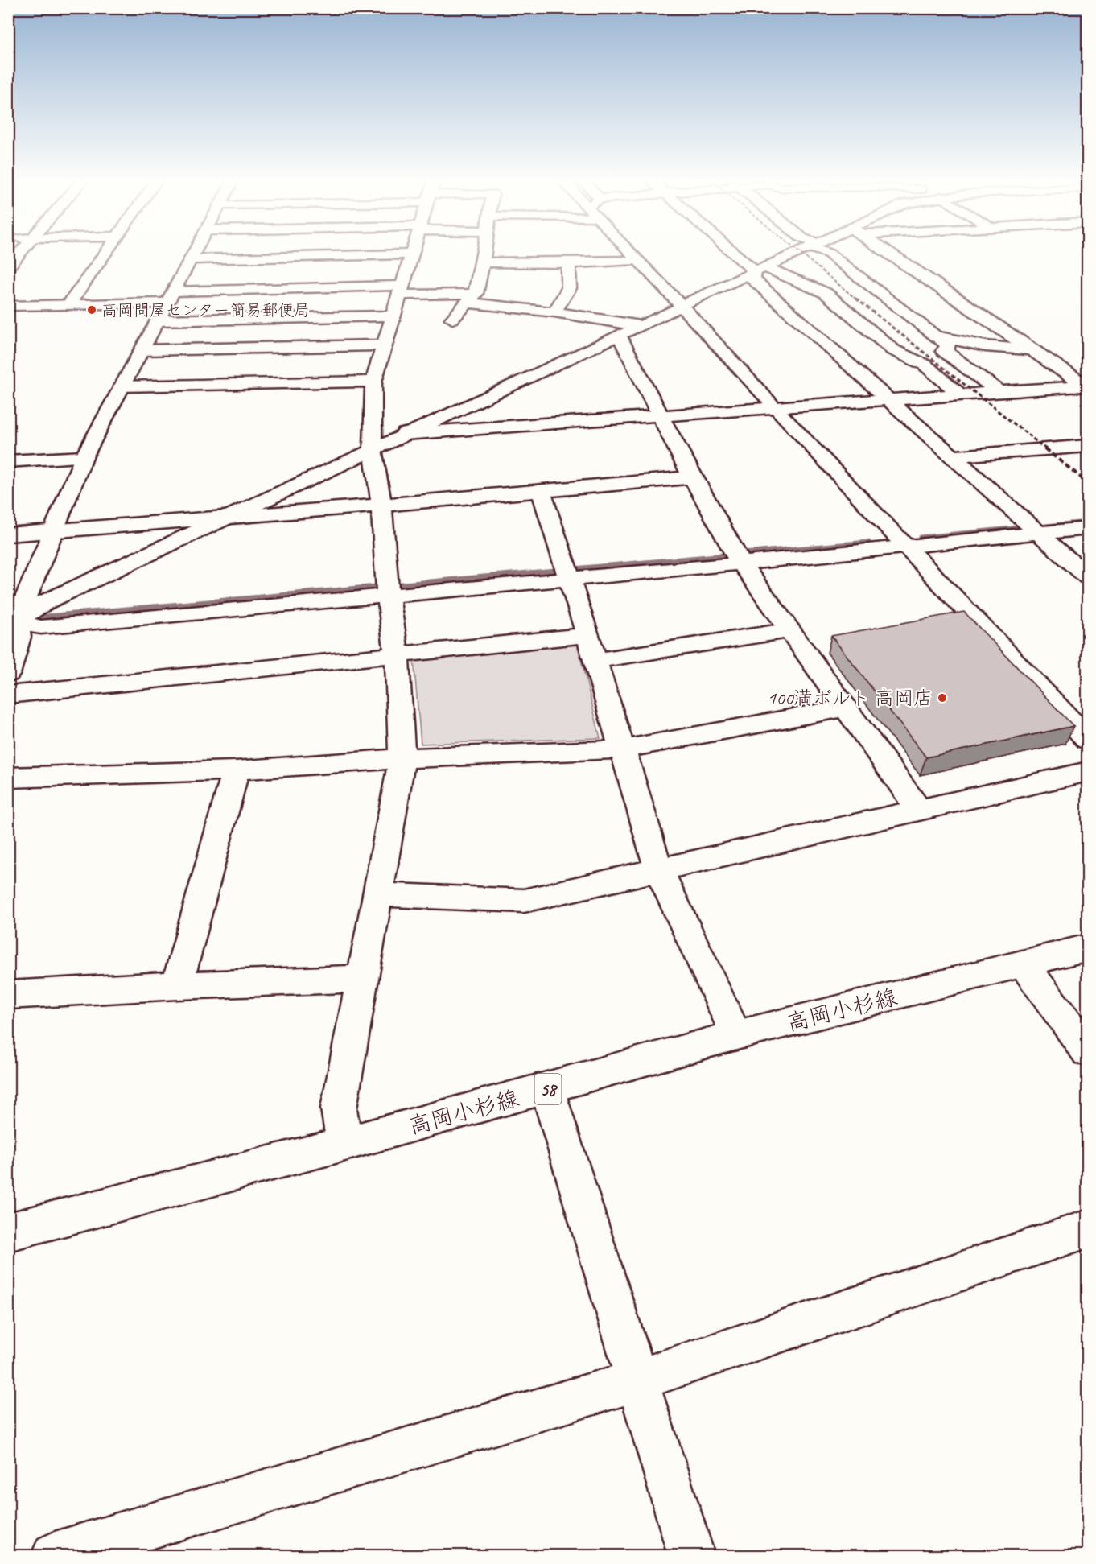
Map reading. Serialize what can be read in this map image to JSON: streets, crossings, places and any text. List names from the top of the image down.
{
  "streets": {
    "street": ["高岡小杉線", "58"]
  },
  "places": ["高岡問屋センター簡易郵便局", "100満ボルト 高岡店"]
}
